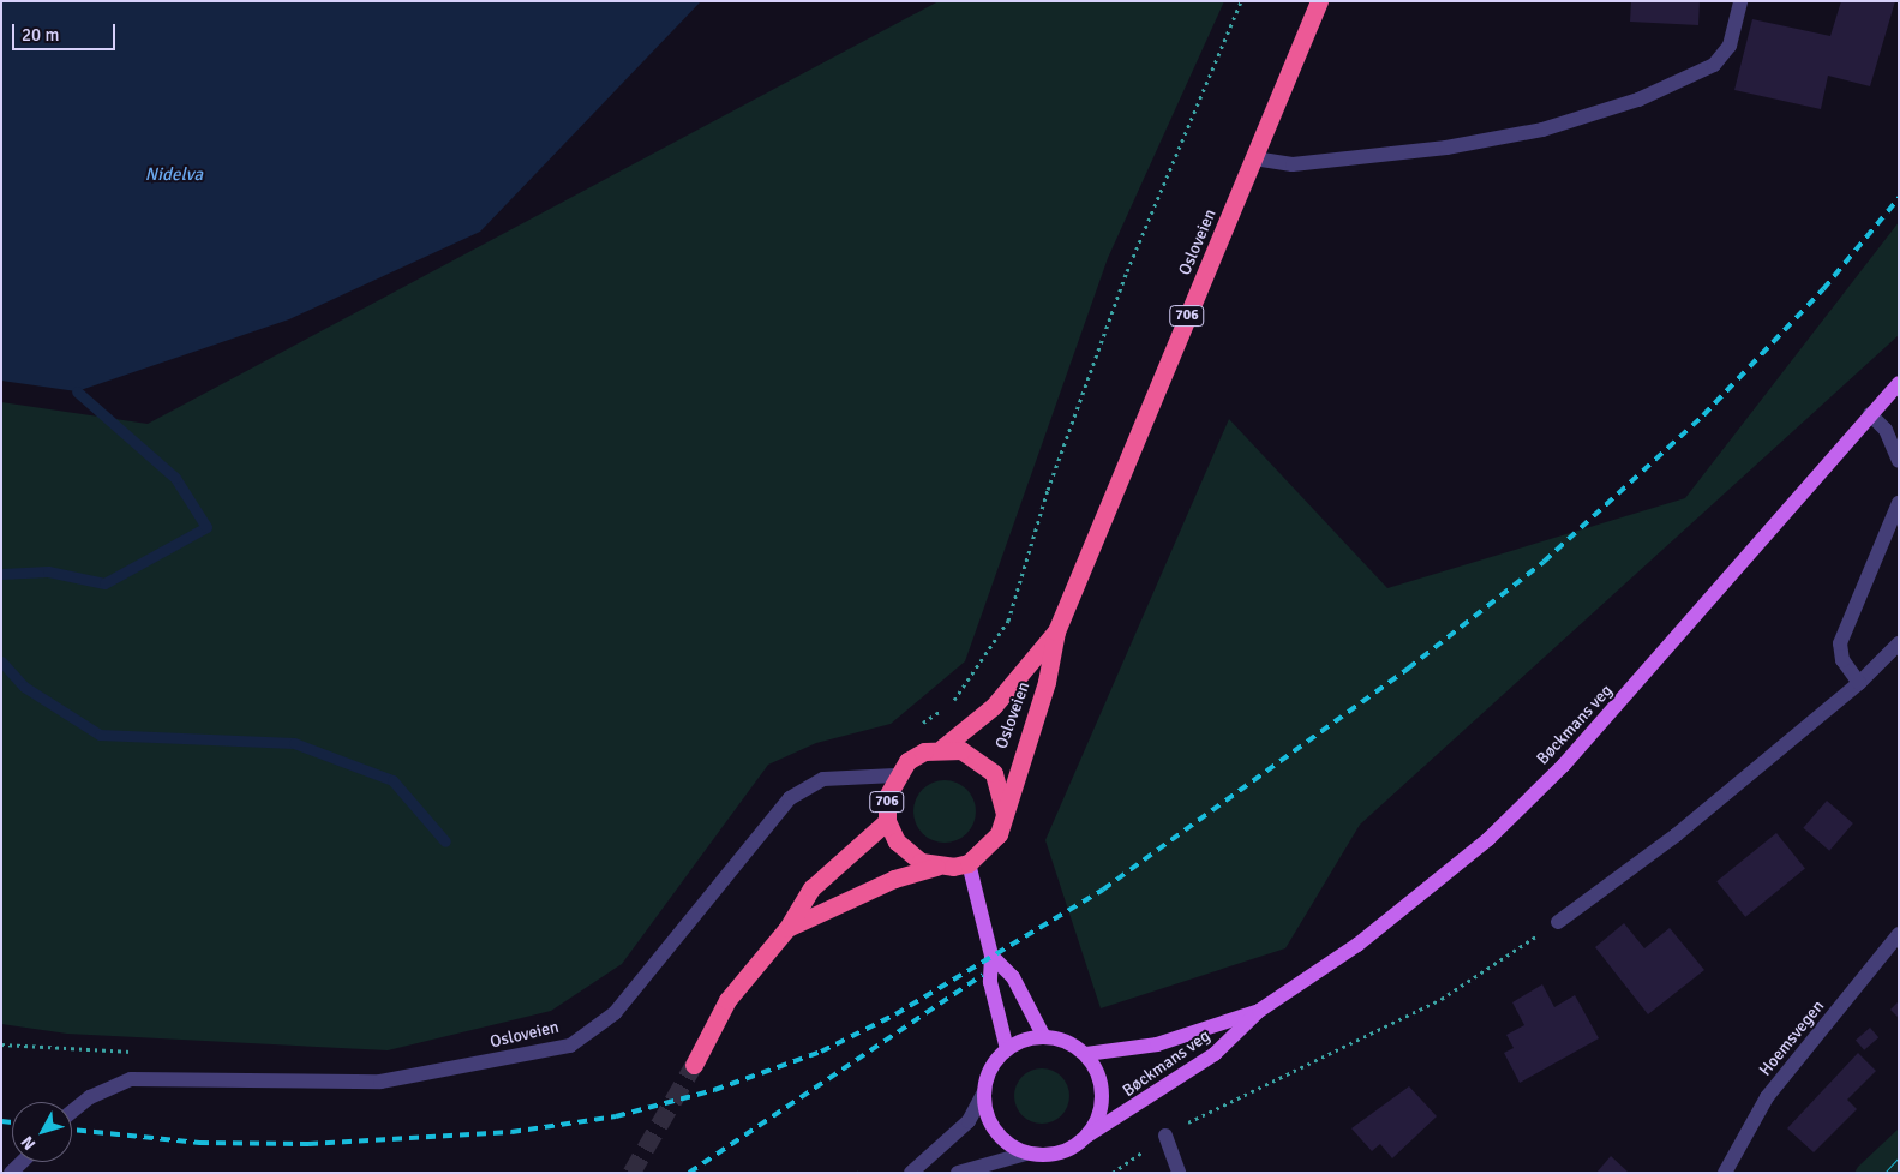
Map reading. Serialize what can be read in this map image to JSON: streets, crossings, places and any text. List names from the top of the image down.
{
  "streets": {
    "highway": ["Osloveien", "706"],
    "main road": ["Bøckmans veg"],
    "street": ["Hoemsvegen"]
  },
  "crossings": [
    ["Osloveien", "706"]
  ],
  "water": ["Nidelva"],
  "scale_bar": "20 m",
  "north": "bottom left"
}
